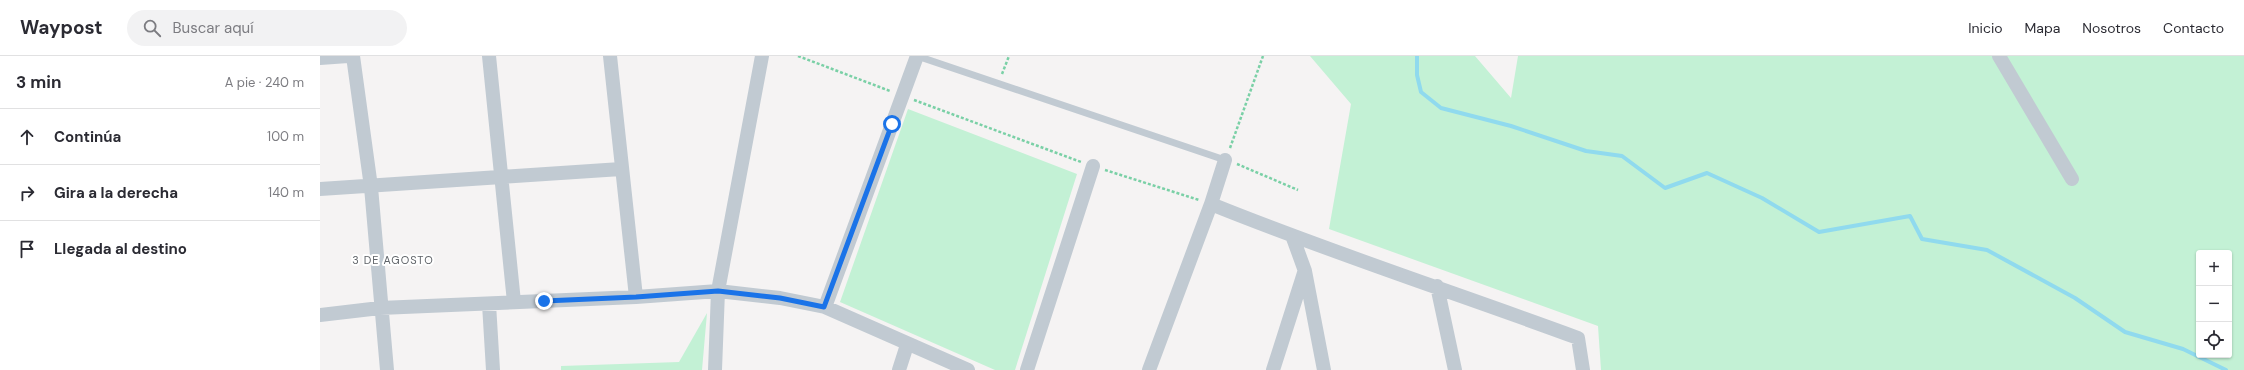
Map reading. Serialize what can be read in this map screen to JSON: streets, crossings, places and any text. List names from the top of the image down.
{
  "districts": ["3 DE AGOSTO"],
  "page": {
    "header": "Waypost",
    "search": "Buscar aquí",
    "nav": [
      "Inicio",
      "Mapa",
      "Nosotros",
      "Contacto"
    ],
    "heading": ["3 min", "A pie · 240 m"],
    "list": [
      ["Continúa", "100 m"],
      ["Gira a la derecha", "140 m"],
      "Llegada al destino"
    ],
    "map_buttons": ["+", "−"]
  }
}
